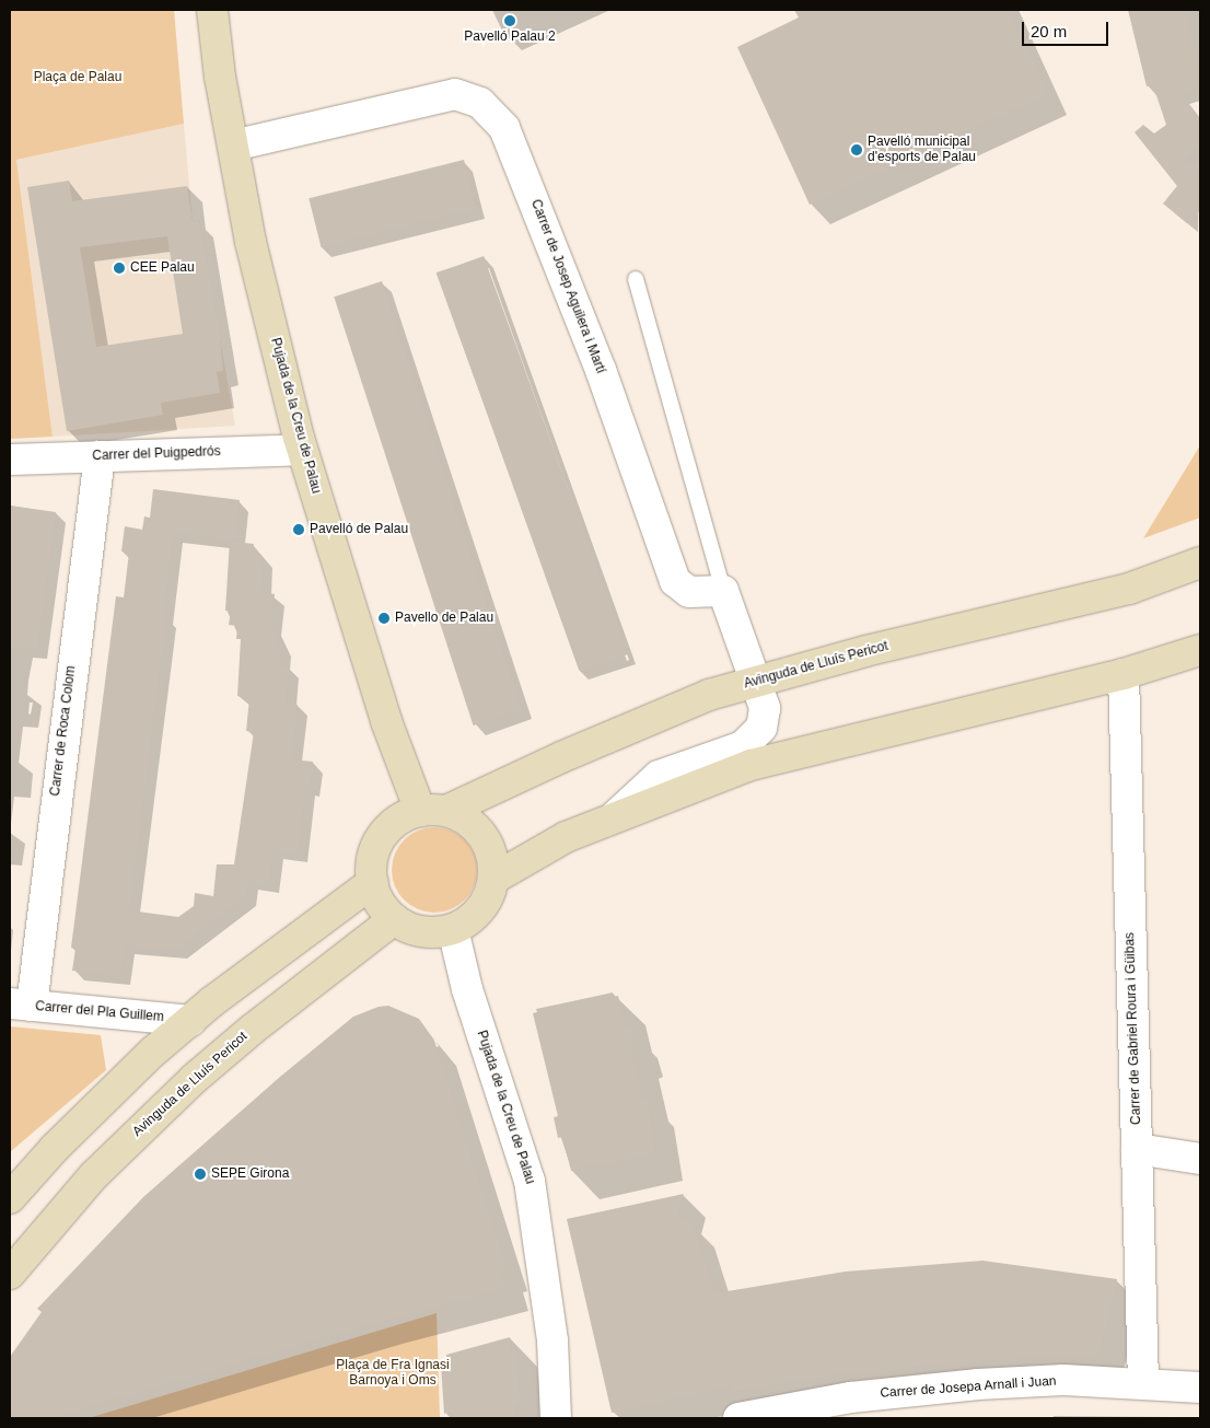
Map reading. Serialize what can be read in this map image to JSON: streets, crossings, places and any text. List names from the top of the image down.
{
  "streets": {
    "street": [
      "Carrer de Josep Aguilera i Martí",
      "Pujada de la Creu de Palau",
      "Carrer del Puigpedrós",
      "Avinguda de Lluís Pericot",
      "Carrer de Roca Colom",
      "Carrer del Pla Guillem",
      "Carrer de Gabriel Roura i Güibas",
      "Carrer de Josepa Arnall i Juan"
    ]
  },
  "crossings": [
    ["Carrer de Josep Aguilera i Martí", "Pujada de la Creu de Palau"],
    ["Pujada de la Creu de Palau", "Carrer del Puigpedrós"],
    ["Pujada de la Creu de Palau", "Avinguda de Lluís Pericot"],
    ["Carrer del Puigpedrós", "Carrer de Roca Colom"],
    ["Carrer de Roca Colom", "Carrer del Pla Guillem"],
    ["Carrer de Gabriel Roura i Güibas", "Carrer de Josepa Arnall i Juan"]
  ],
  "parks": ["Plaça de Palau", "Plaça de Fra Ignasi Barnoya i Oms"],
  "places": [
    "Pavelló Palau 2",
    "Pavelló municipal d'esports de Palau",
    "CEE Palau",
    "Pavelló de Palau",
    "Pavello de Palau",
    "SEPE Girona"
  ],
  "scale_bar": "20 m"
}
